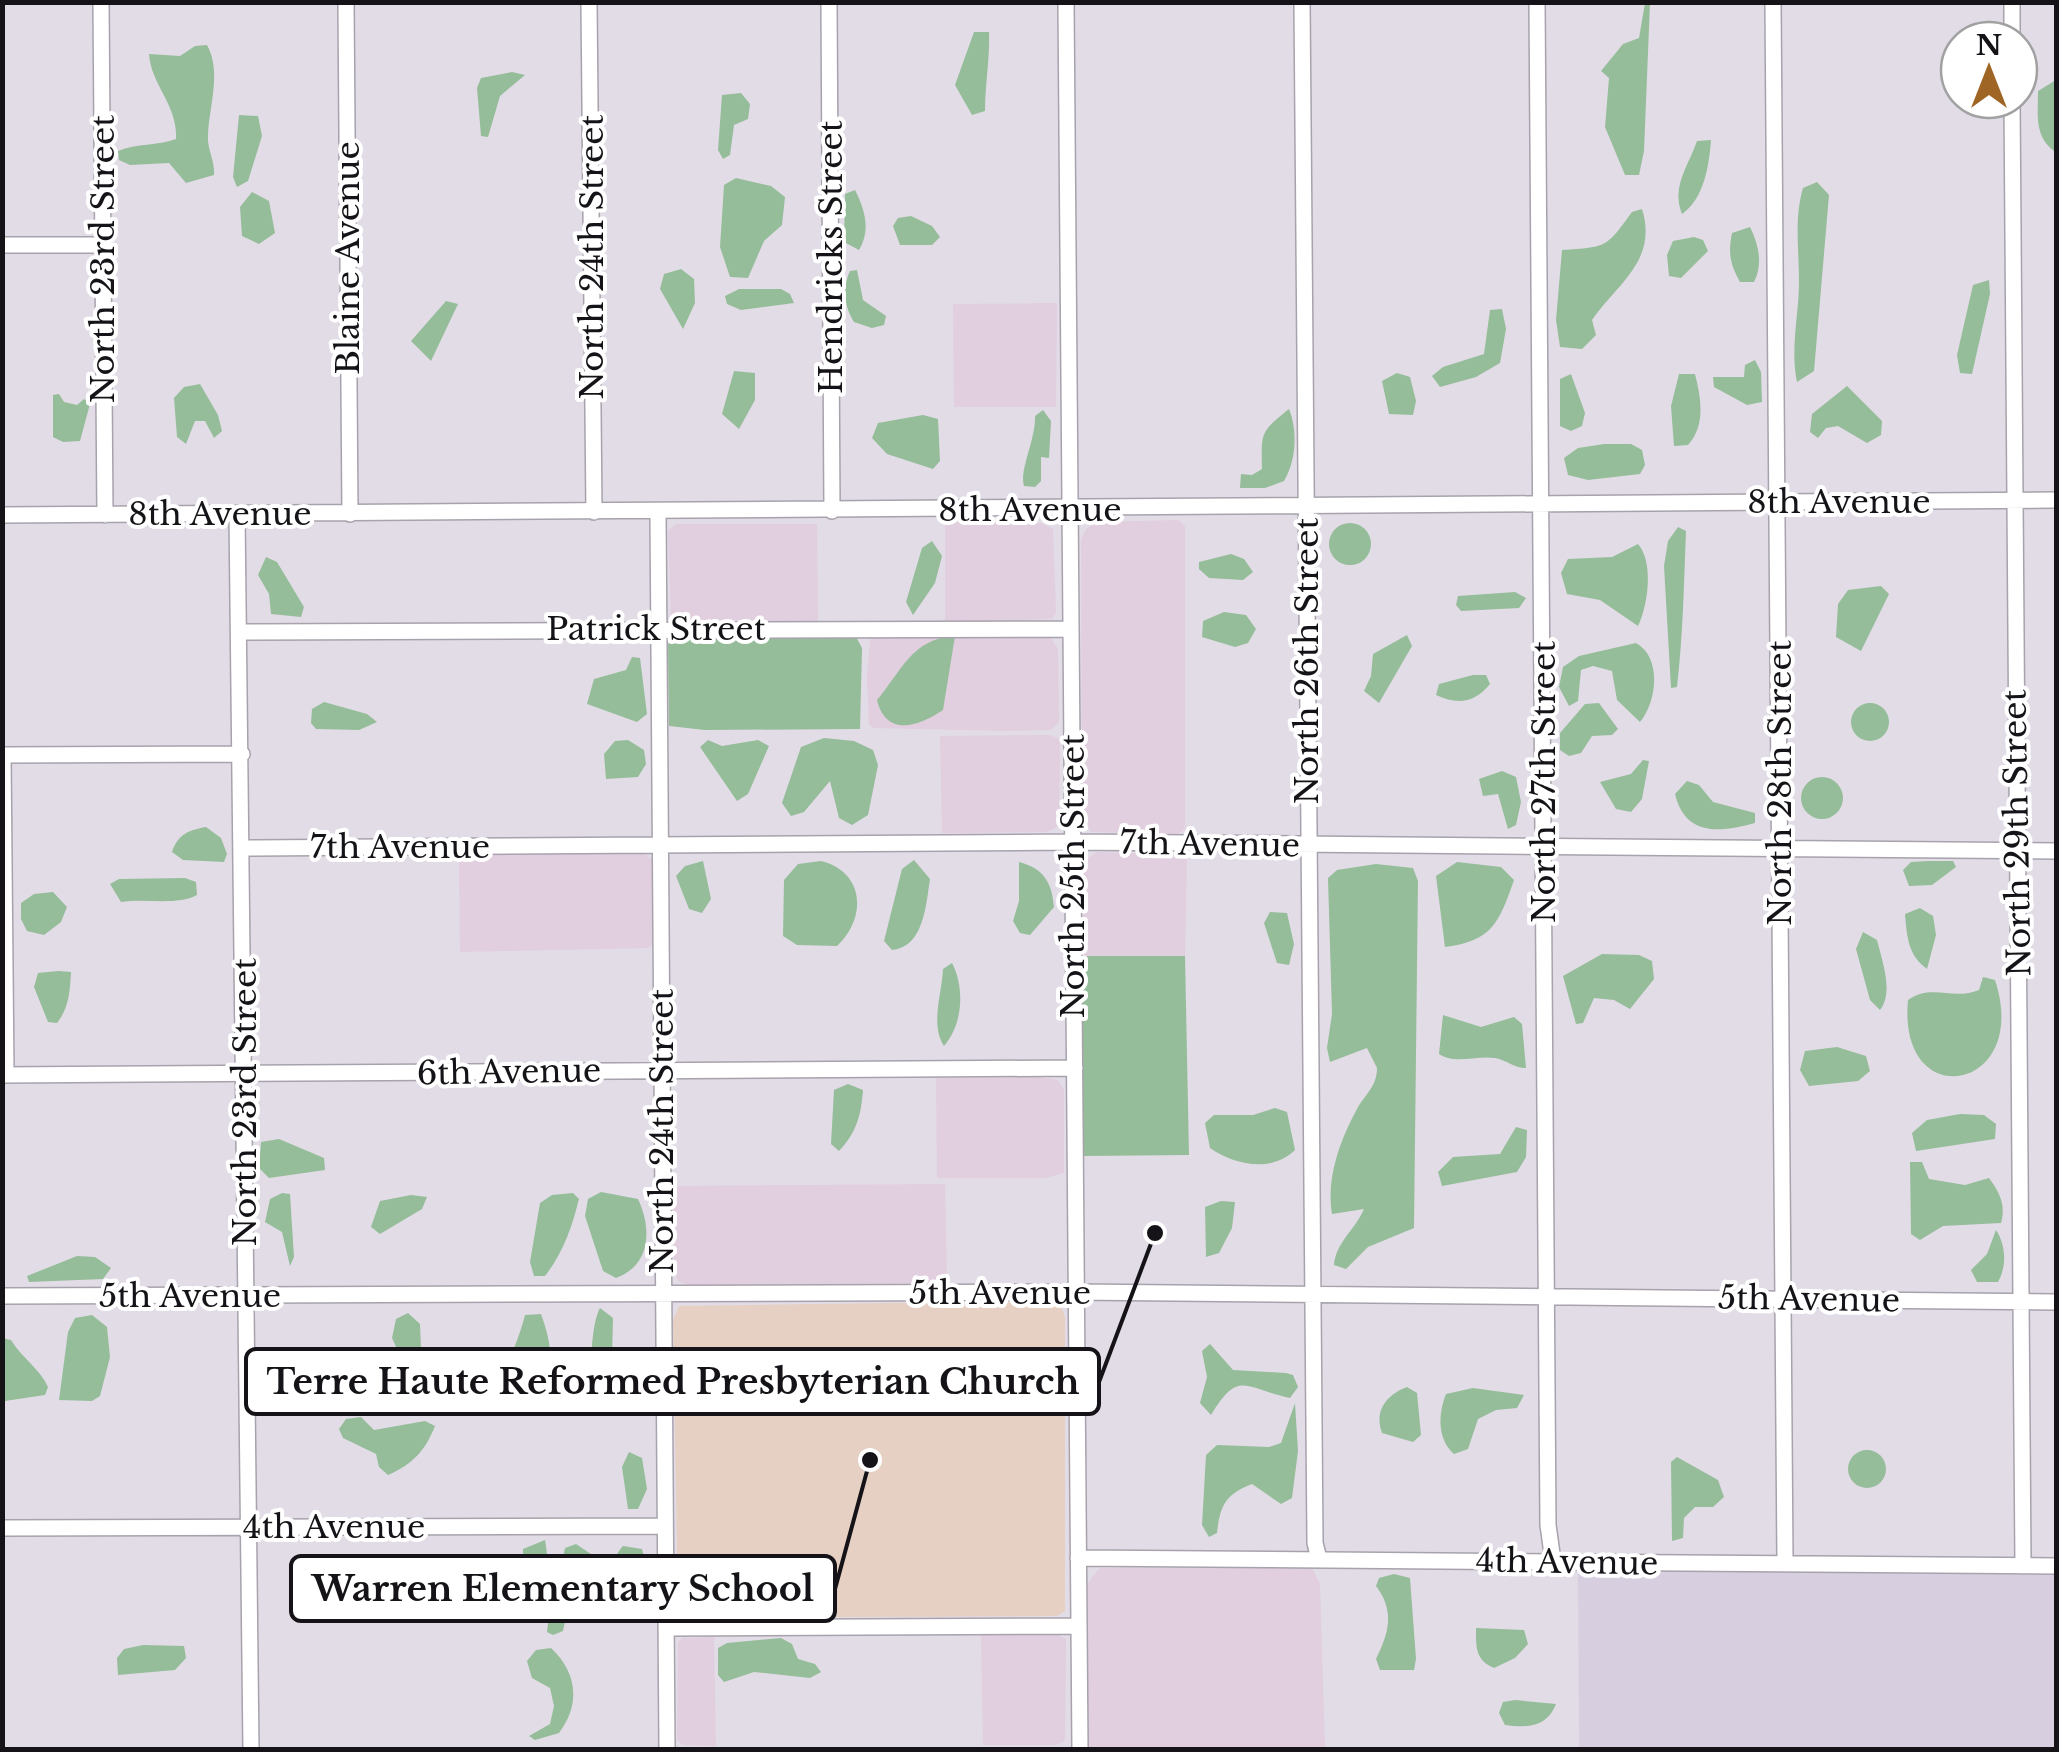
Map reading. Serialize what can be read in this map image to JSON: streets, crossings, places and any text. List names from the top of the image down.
{
  "streets": {
    "street": [
      "North 24th Street",
      "Hendricks Street",
      "Blaine Avenue",
      "North 23rd Street",
      "8th Avenue",
      "Patrick Street",
      "North 26th Street",
      "North 27th Street",
      "North 28th Street",
      "North 29th Street",
      "7th Avenue",
      "North 25th Street",
      "6th Avenue",
      "5th Avenue",
      "4th Avenue"
    ]
  },
  "crossings": [
    ["North 24th Street", "8th Avenue"],
    ["North 24th Street", "Patrick Street"],
    ["North 24th Street", "7th Avenue"],
    ["North 24th Street", "6th Avenue"],
    ["North 24th Street", "5th Avenue"],
    ["North 24th Street", "4th Avenue"],
    ["Hendricks Street", "8th Avenue"],
    ["Blaine Avenue", "8th Avenue"],
    ["North 23rd Street", "8th Avenue"],
    ["North 23rd Street", "Patrick Street"],
    ["North 23rd Street", "7th Avenue"],
    ["North 23rd Street", "6th Avenue"],
    ["North 23rd Street", "5th Avenue"],
    ["North 23rd Street", "4th Avenue"],
    ["8th Avenue", "North 26th Street"],
    ["8th Avenue", "North 27th Street"],
    ["8th Avenue", "North 28th Street"],
    ["8th Avenue", "North 29th Street"],
    ["8th Avenue", "North 25th Street"],
    ["Patrick Street", "North 25th Street"],
    ["North 26th Street", "7th Avenue"],
    ["North 26th Street", "5th Avenue"],
    ["North 26th Street", "4th Avenue"],
    ["North 27th Street", "7th Avenue"],
    ["North 27th Street", "5th Avenue"],
    ["North 27th Street", "4th Avenue"],
    ["North 28th Street", "7th Avenue"],
    ["North 28th Street", "5th Avenue"],
    ["North 28th Street", "4th Avenue"],
    ["North 29th Street", "7th Avenue"],
    ["North 29th Street", "5th Avenue"],
    ["North 29th Street", "4th Avenue"],
    ["7th Avenue", "North 25th Street"],
    ["North 25th Street", "6th Avenue"],
    ["North 25th Street", "5th Avenue"],
    ["North 25th Street", "4th Avenue"]
  ],
  "places": ["Terre Haute Reformed Presbyterian Church", "Warren Elementary School"],
  "north": "top"
}
